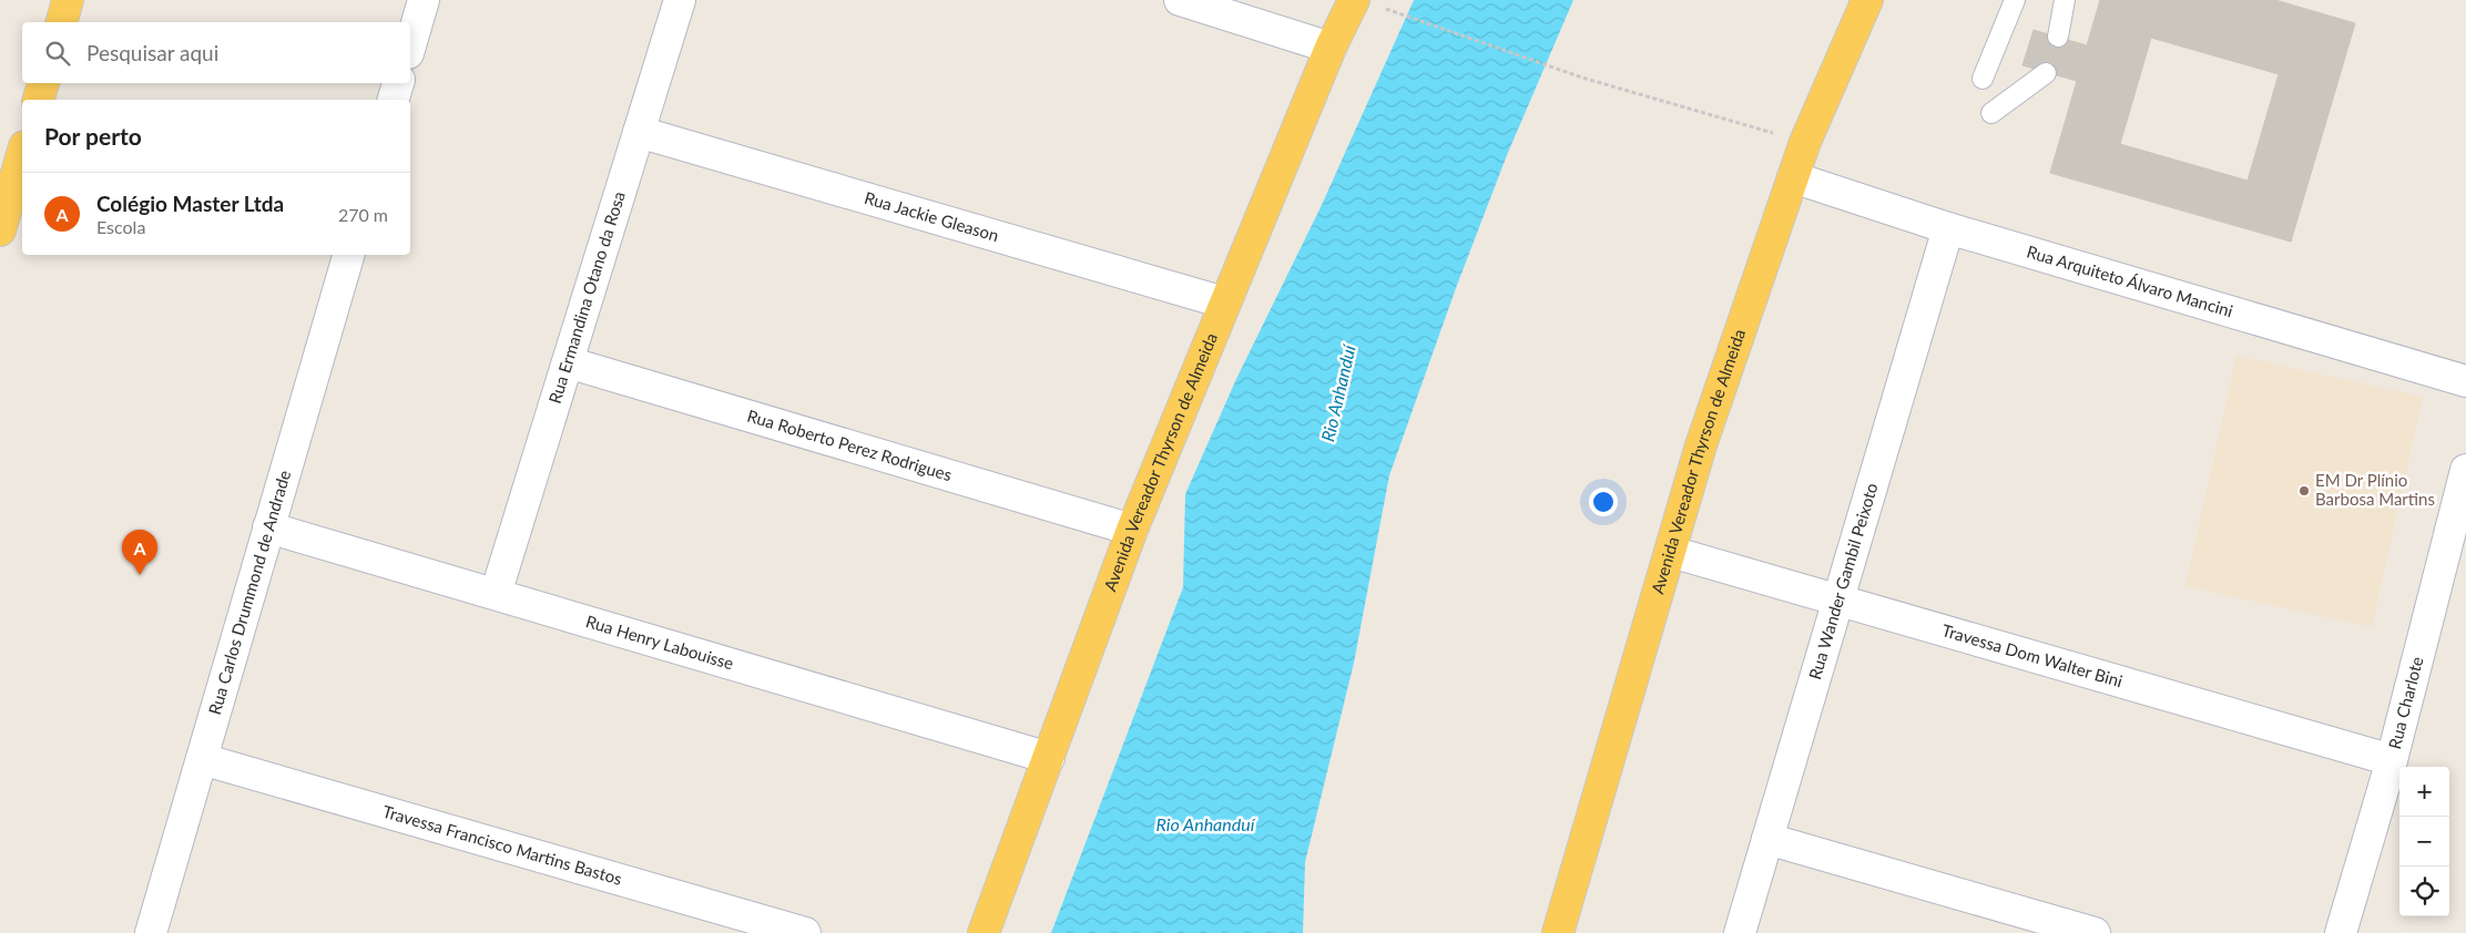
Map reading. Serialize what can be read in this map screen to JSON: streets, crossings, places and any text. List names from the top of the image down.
{
  "streets": {
    "main road": ["Avenida Vereador Thyrson de Almeida"],
    "street": [
      "Rua Jackie Gleason",
      "Rua Arquiteto Álvaro Mancini",
      "Rua Ermandina Otano da Rosa",
      "Rua Roberto Perez Rodrigues",
      "Rua Wander Gambil Peixoto",
      "Rua Carlos Drummond de Andrade",
      "Rua Henry Labouisse",
      "Travessa Dom Walter Bini",
      "Rua Charlote",
      "Travessa Francisco Martins Bastos"
    ]
  },
  "crossings": [
    ["Rua Jackie Gleason", "Rua Ermandina Otano da Rosa"],
    ["Rua Jackie Gleason", "Avenida Vereador Thyrson de Almeida"],
    ["Rua Arquiteto Álvaro Mancini", "Avenida Vereador Thyrson de Almeida"],
    ["Rua Arquiteto Álvaro Mancini", "Rua Wander Gambil Peixoto"],
    ["Rua Ermandina Otano da Rosa", "Rua Roberto Perez Rodrigues"],
    ["Rua Ermandina Otano da Rosa", "Rua Henry Labouisse"],
    ["Rua Roberto Perez Rodrigues", "Avenida Vereador Thyrson de Almeida"],
    ["Avenida Vereador Thyrson de Almeida", "Rua Henry Labouisse"],
    ["Avenida Vereador Thyrson de Almeida", "Travessa Dom Walter Bini"],
    ["Rua Wander Gambil Peixoto", "Travessa Dom Walter Bini"],
    ["Rua Carlos Drummond de Andrade", "Rua Henry Labouisse"],
    ["Rua Carlos Drummond de Andrade", "Travessa Francisco Martins Bastos"],
    ["Travessa Dom Walter Bini", "Rua Charlote"]
  ],
  "water": ["Rio Anhanduí"],
  "places": ["EM Dr Plínio Barbosa Martins"],
  "page": {
    "search": "Pesquisar aqui",
    "heading": "Por perto",
    "list": [
      {
        "mark": "A",
        "name": "Colégio Master Ltda",
        "note": "Escola",
        "value": "270 m"
      }
    ],
    "pins": "A",
    "map_buttons": ["+", "−"]
  }
}
